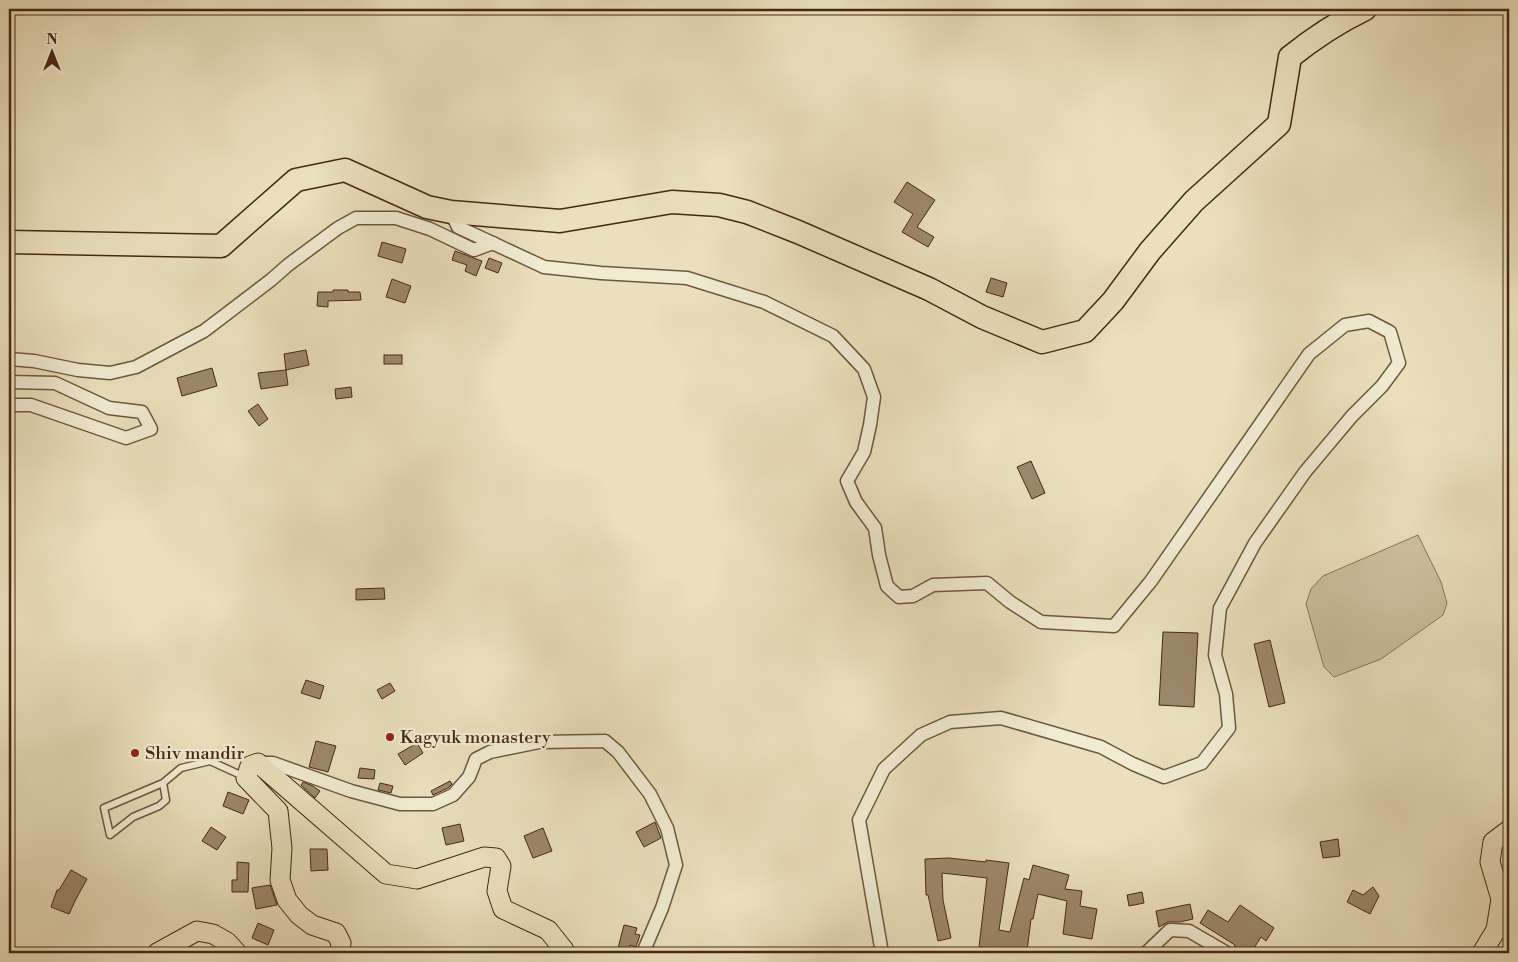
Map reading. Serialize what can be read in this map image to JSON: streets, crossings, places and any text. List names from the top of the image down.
{
  "places": ["Kagyuk monastery", "Shiv mandir"],
  "north": "top"
}
